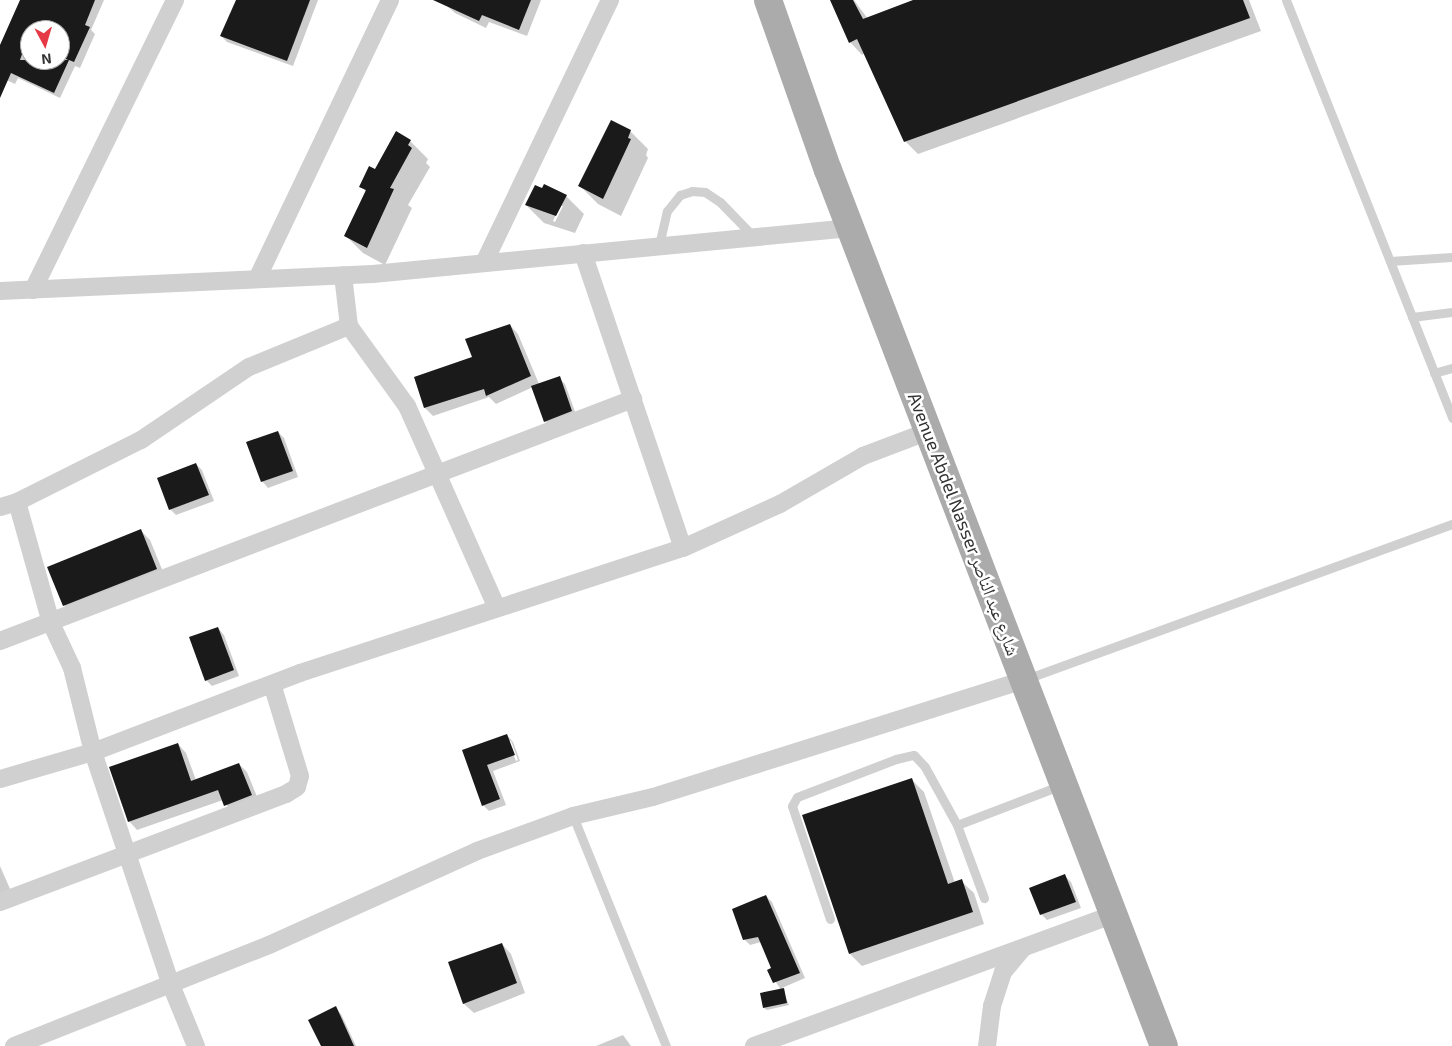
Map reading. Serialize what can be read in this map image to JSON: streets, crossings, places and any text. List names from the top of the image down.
{
  "streets": {
    "main road": ["Avenue Abdel Nasser شارع عبد الناصر"]
  },
  "north": "bottom"
}
